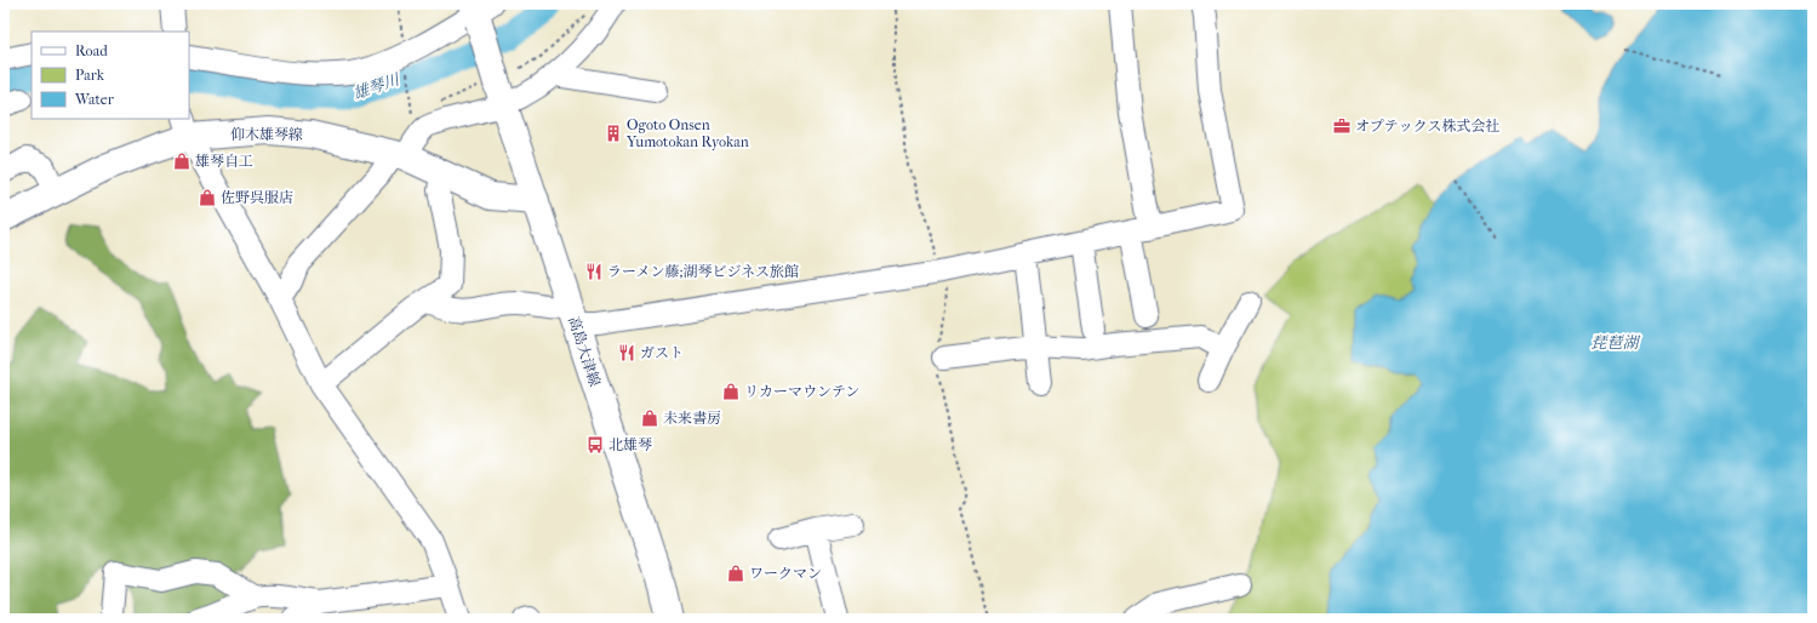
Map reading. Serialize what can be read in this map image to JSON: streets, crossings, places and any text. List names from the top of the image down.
{
  "streets": {
    "main road": ["仰木雄琴線", "高島大津線"]
  },
  "crossings": [
    ["仰木雄琴線", "高島大津線"]
  ],
  "water": ["雄琴川", "琵琶湖"],
  "places": {
    "office": ["オプテックス株式会社"],
    "building": ["Ogoto Onsen Yumotokan Ryokan"],
    "shop": [
      "雄琴自工",
      "佐野呉服店",
      "リカーマウンテン",
      "未来書房",
      "ワークマン"
    ],
    "restaurant": ["ラーメン藤;湖琴ビジネス旅館", "ガスト"],
    "bus stop": ["北雄琴"]
  },
  "legend": ["Road", "Park", "Water"]
}
